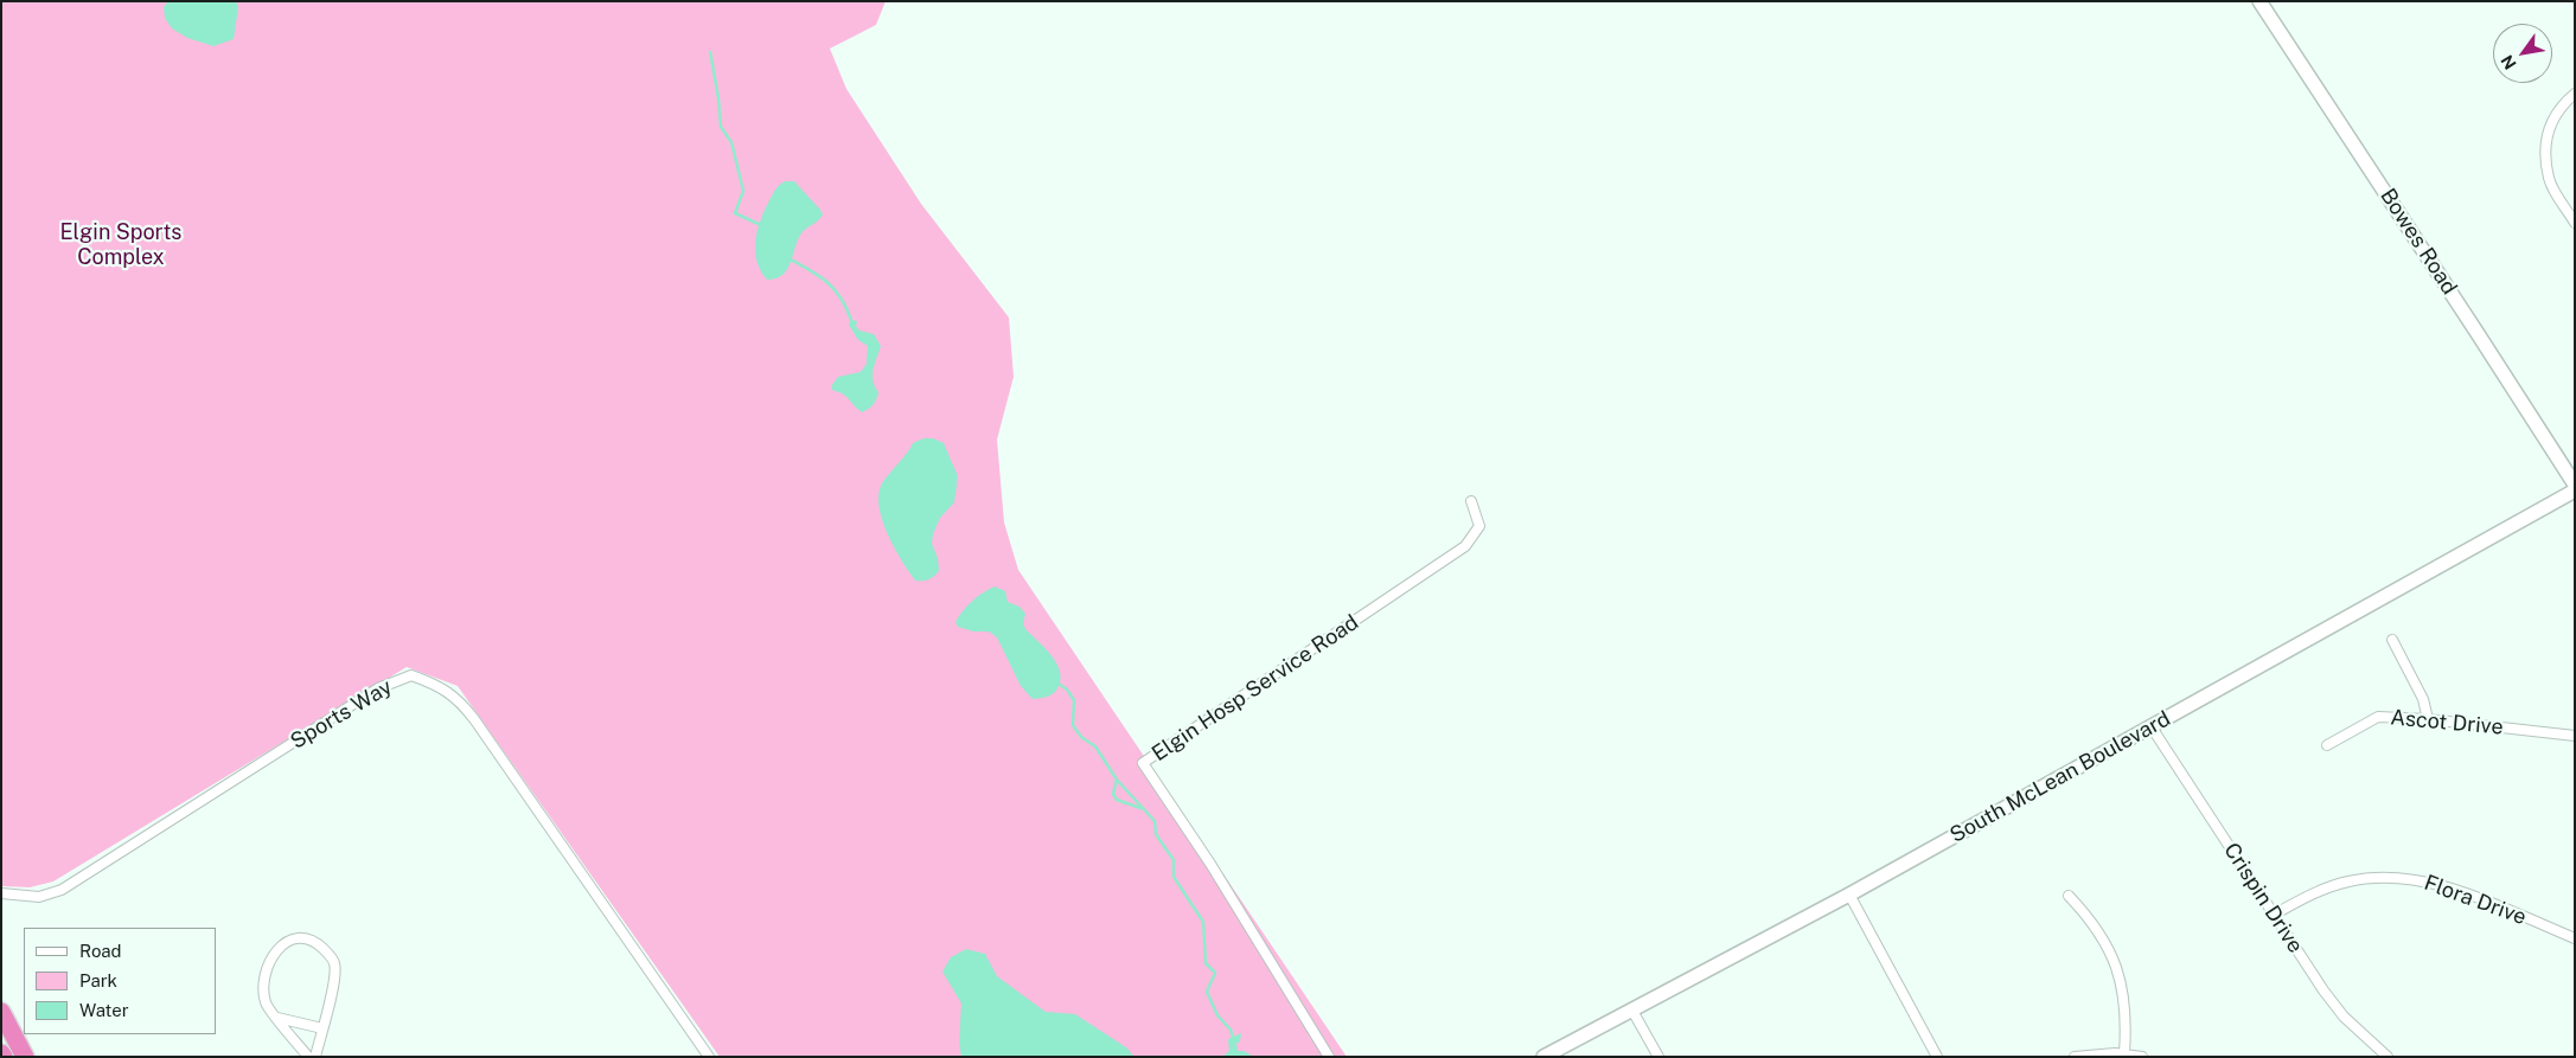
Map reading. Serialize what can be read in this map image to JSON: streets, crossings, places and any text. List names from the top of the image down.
{
  "streets": {
    "main road": ["Bowes Road", "South McLean Boulevard"],
    "street": [
      "Elgin Hosp Service Road",
      "Sports Way",
      "Ascot Drive",
      "Crispin Drive",
      "Flora Drive"
    ]
  },
  "crossings": [
    ["South McLean Boulevard", "Crispin Drive"],
    ["Crispin Drive", "Flora Drive"]
  ],
  "parks": ["Elgin Sports Complex"],
  "legend": ["Road", "Park", "Water"],
  "north": "bottom left"
}
